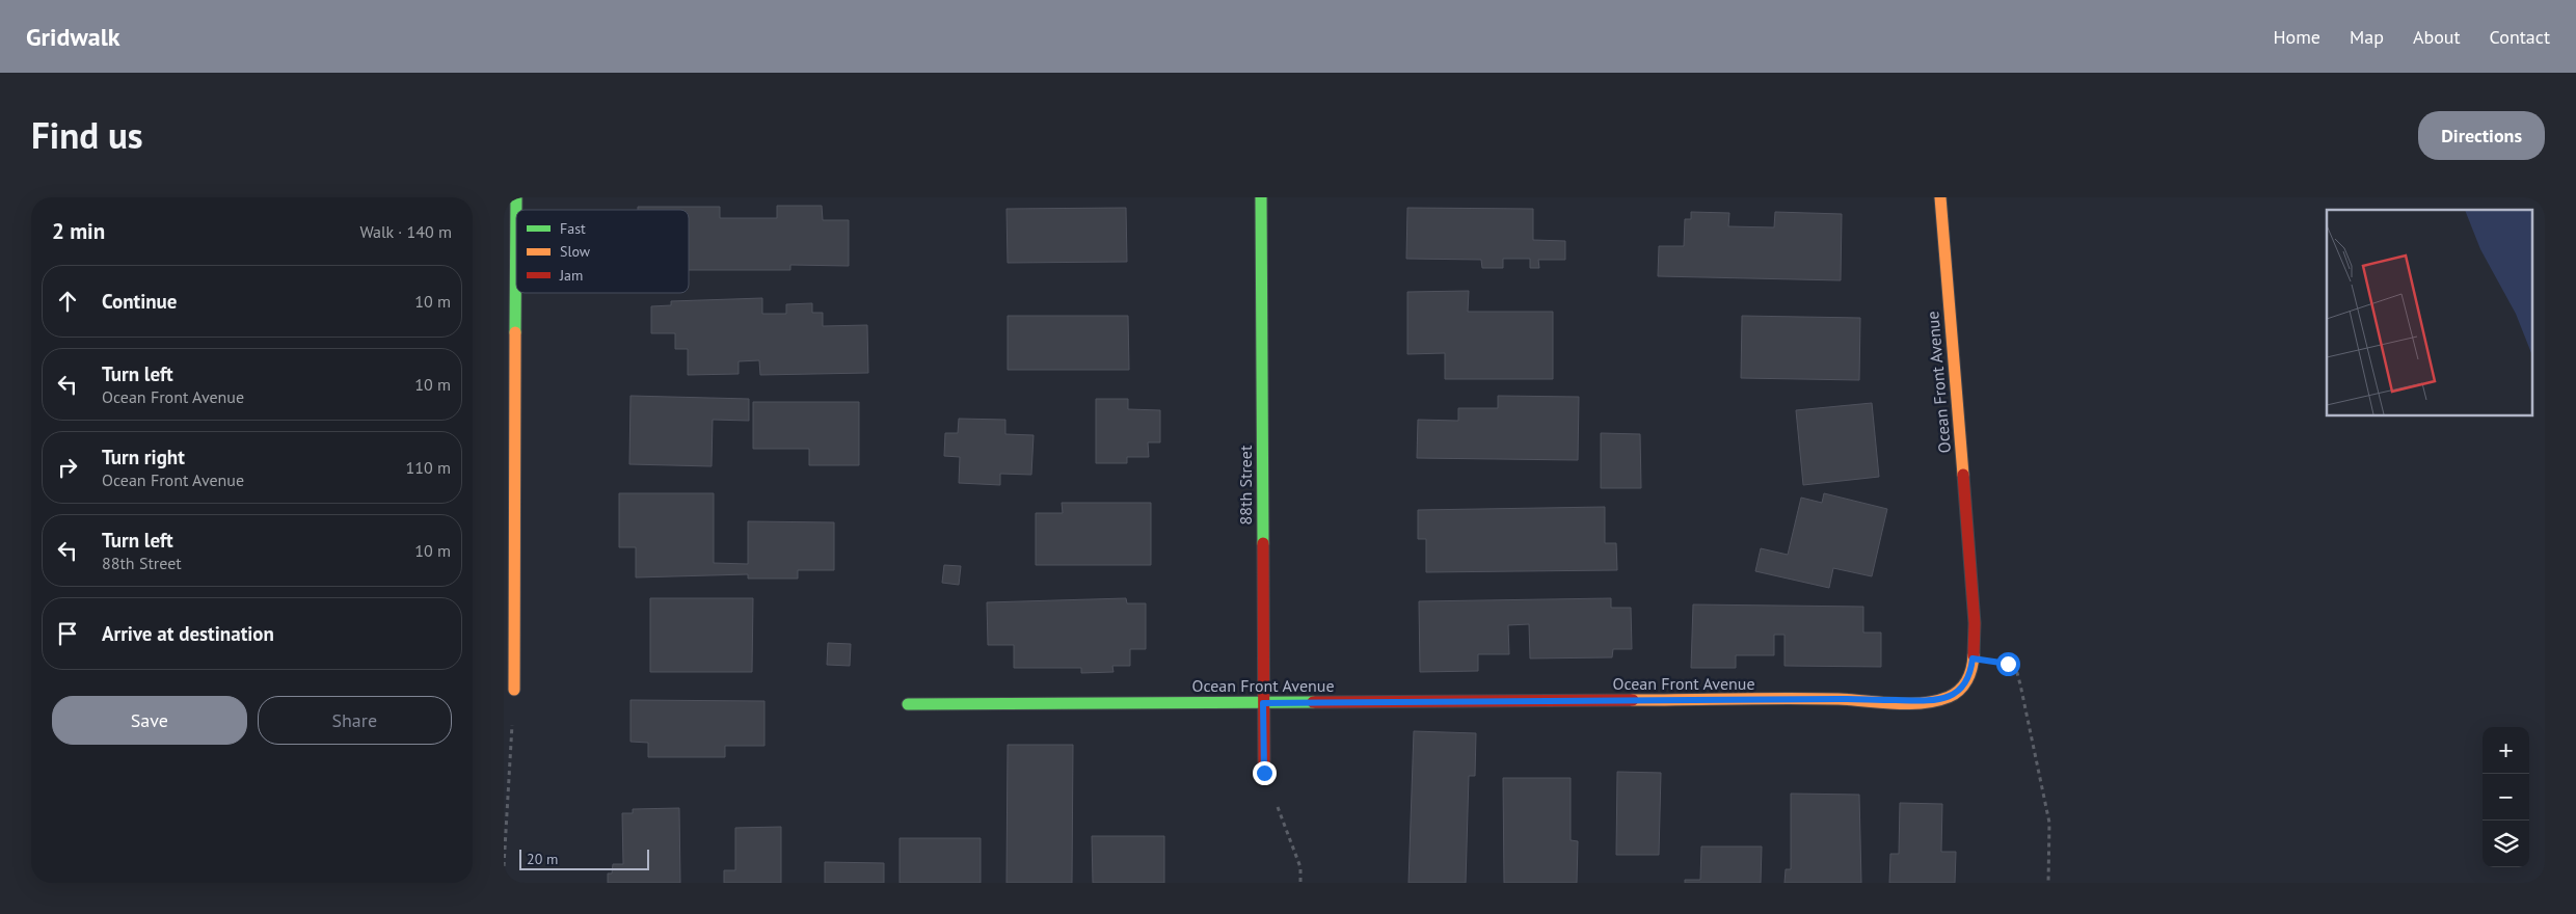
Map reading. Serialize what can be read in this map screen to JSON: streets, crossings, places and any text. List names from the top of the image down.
{
  "streets": {
    "street": ["Ocean Front Avenue", "88th Street"]
  },
  "crossings": [
    ["Ocean Front Avenue", "88th Street"]
  ],
  "legend": ["Fast", "Slow", "Jam"],
  "scale_bar": "20 m",
  "page": {
    "header": "Gridwalk",
    "nav": [
      "Home",
      "Map",
      "About",
      "Contact"
    ],
    "title": "Find us",
    "buttons": [
      "Directions",
      ["Save", "Share"]
    ],
    "heading": ["2 min", "Walk · 140 m"],
    "list": [
      ["Continue", "10 m"],
      ["Turn left", "Ocean Front Avenue", "10 m"],
      ["Turn right", "Ocean Front Avenue", "110 m"],
      ["Turn left", "88th Street", "10 m"],
      "Arrive at destination"
    ],
    "map_buttons": ["+", "−"],
    "scale": "20 m"
  }
}
